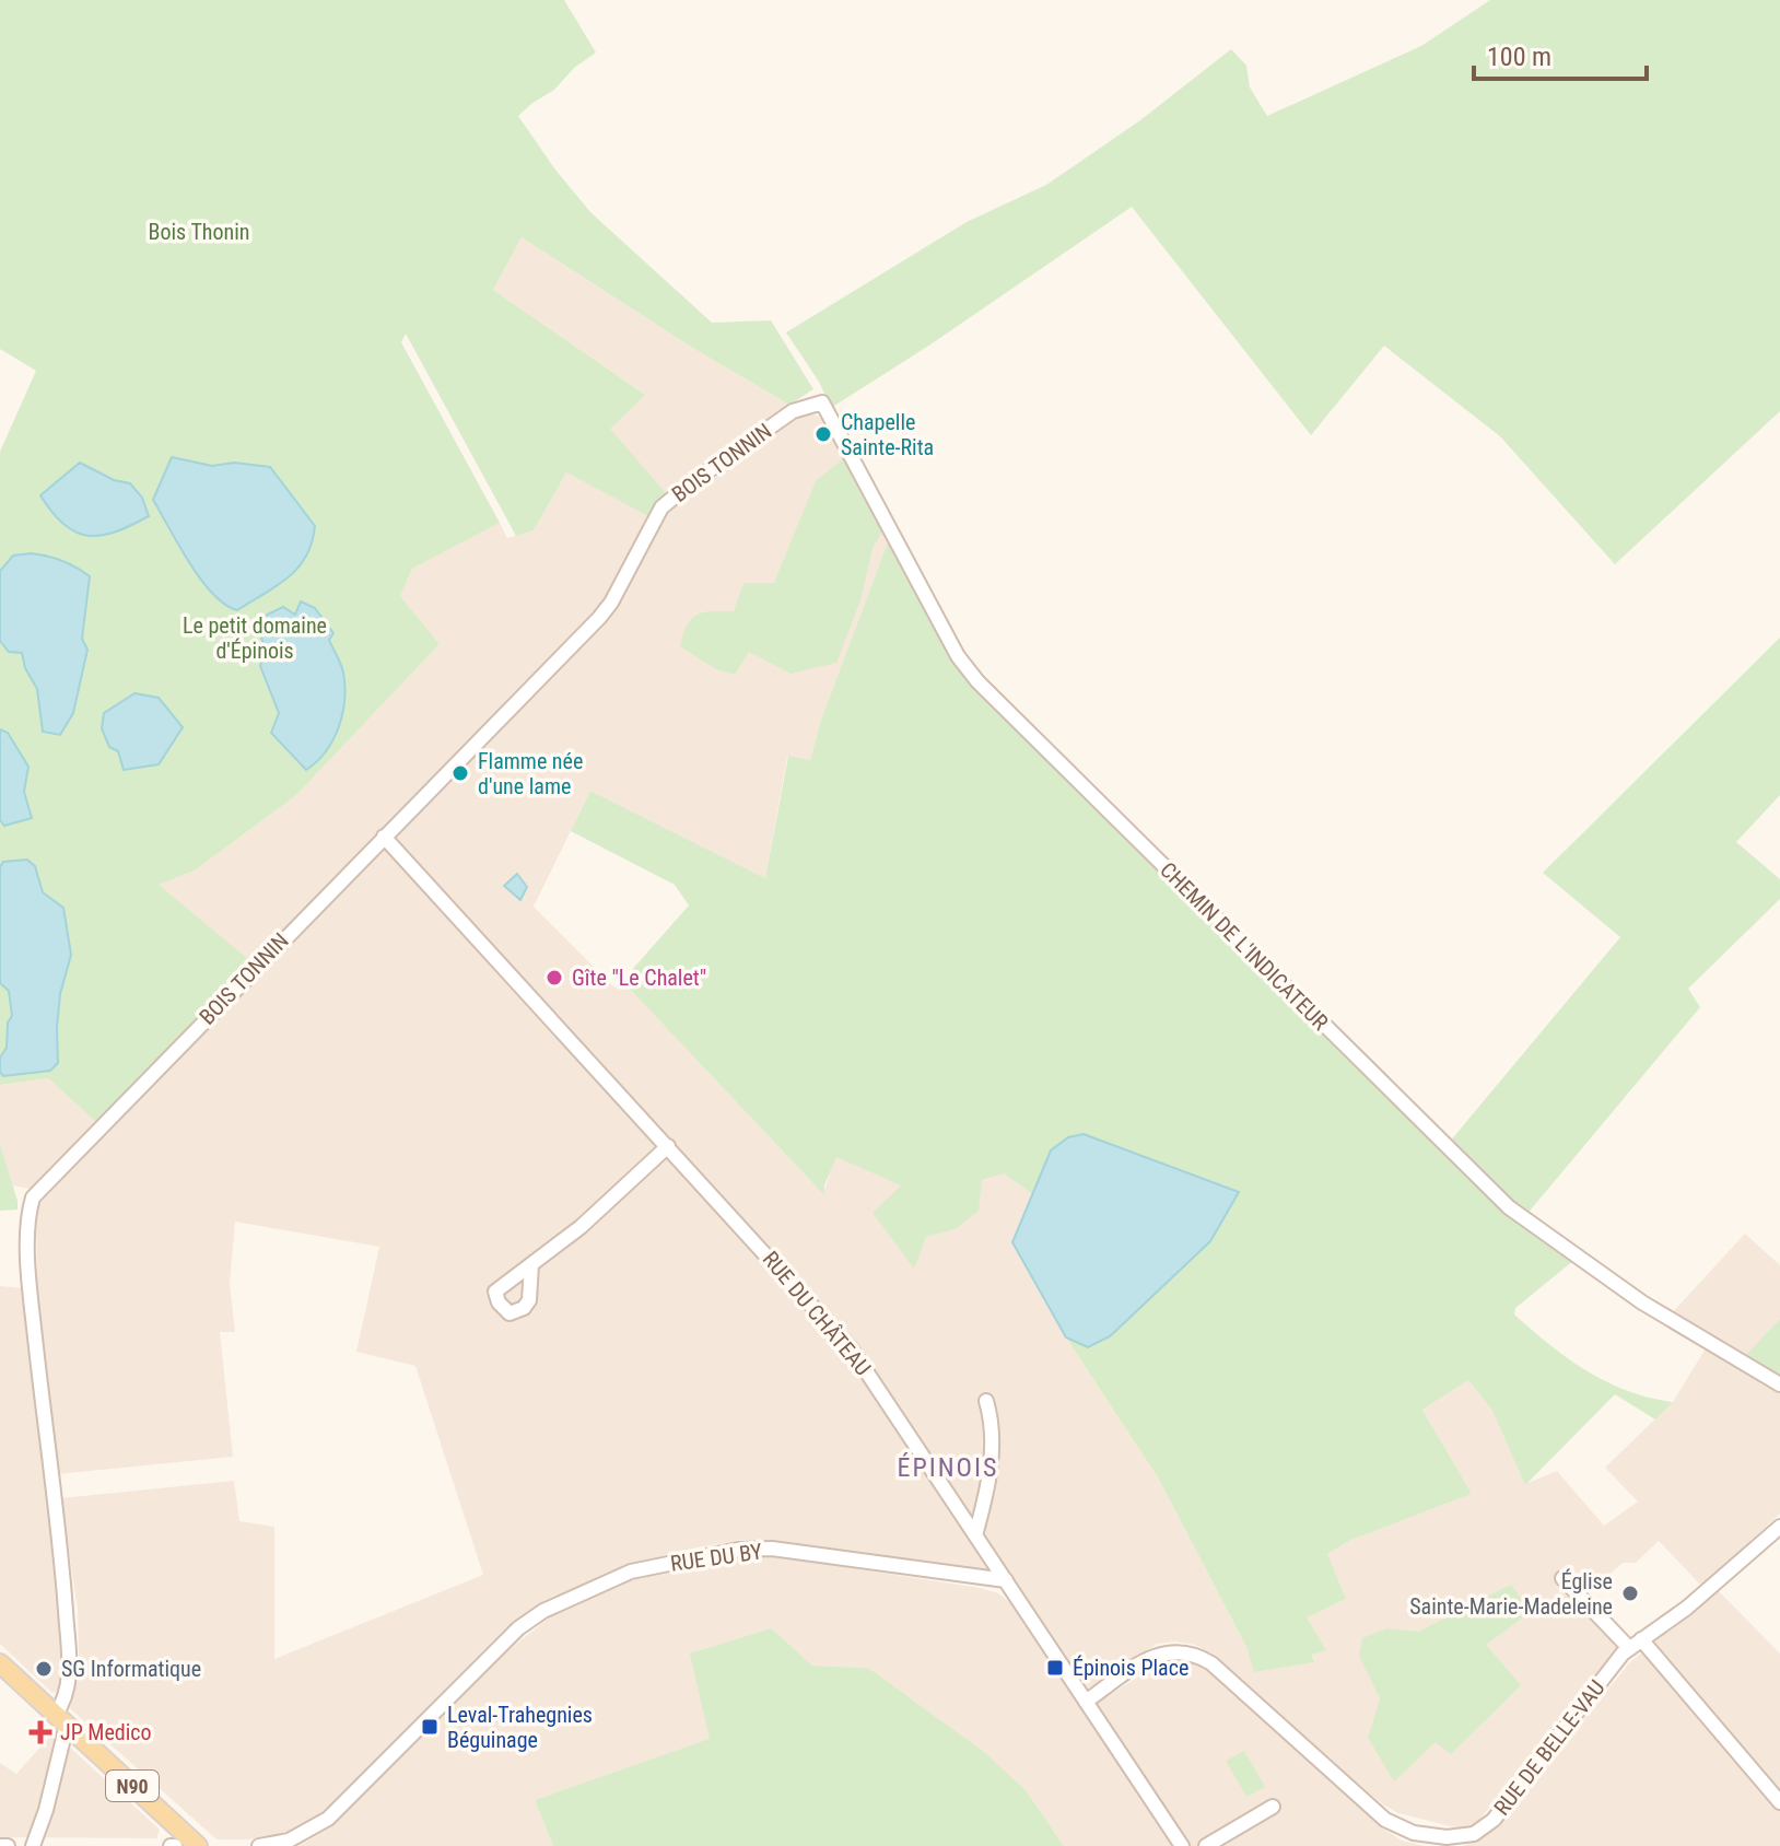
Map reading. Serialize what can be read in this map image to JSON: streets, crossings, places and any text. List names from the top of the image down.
{
  "streets": {
    "main road": ["N90"],
    "street": [
      "BOIS TONNIN",
      "CHEMIN DE L'INDICATEUR",
      "RUE DU CHÂTEAU",
      "RUE DU BY",
      "RUE DE BELLE-VAU"
    ]
  },
  "crossings": [
    ["BOIS TONNIN", "CHEMIN DE L'INDICATEUR"],
    ["BOIS TONNIN", "RUE DU CHÂTEAU"],
    ["BOIS TONNIN", "N90"],
    ["RUE DU CHÂTEAU", "RUE DU BY"]
  ],
  "districts": ["ÉPINOIS"],
  "parks": ["Bois Thonin", "Le petit domaine d'Épinois"],
  "places": {
    "other": [
      "Chapelle Sainte-Rita",
      "Flamme née d'une lame",
      "Gîte \"Le Chalet\"",
      "Église Sainte-Marie-Madeleine",
      "SG Informatique"
    ],
    "transit": ["Épinois Place", "Leval-Trahegnies Béguinage"],
    "health": ["JP Medico"]
  },
  "scale_bar": "100 m"
}
